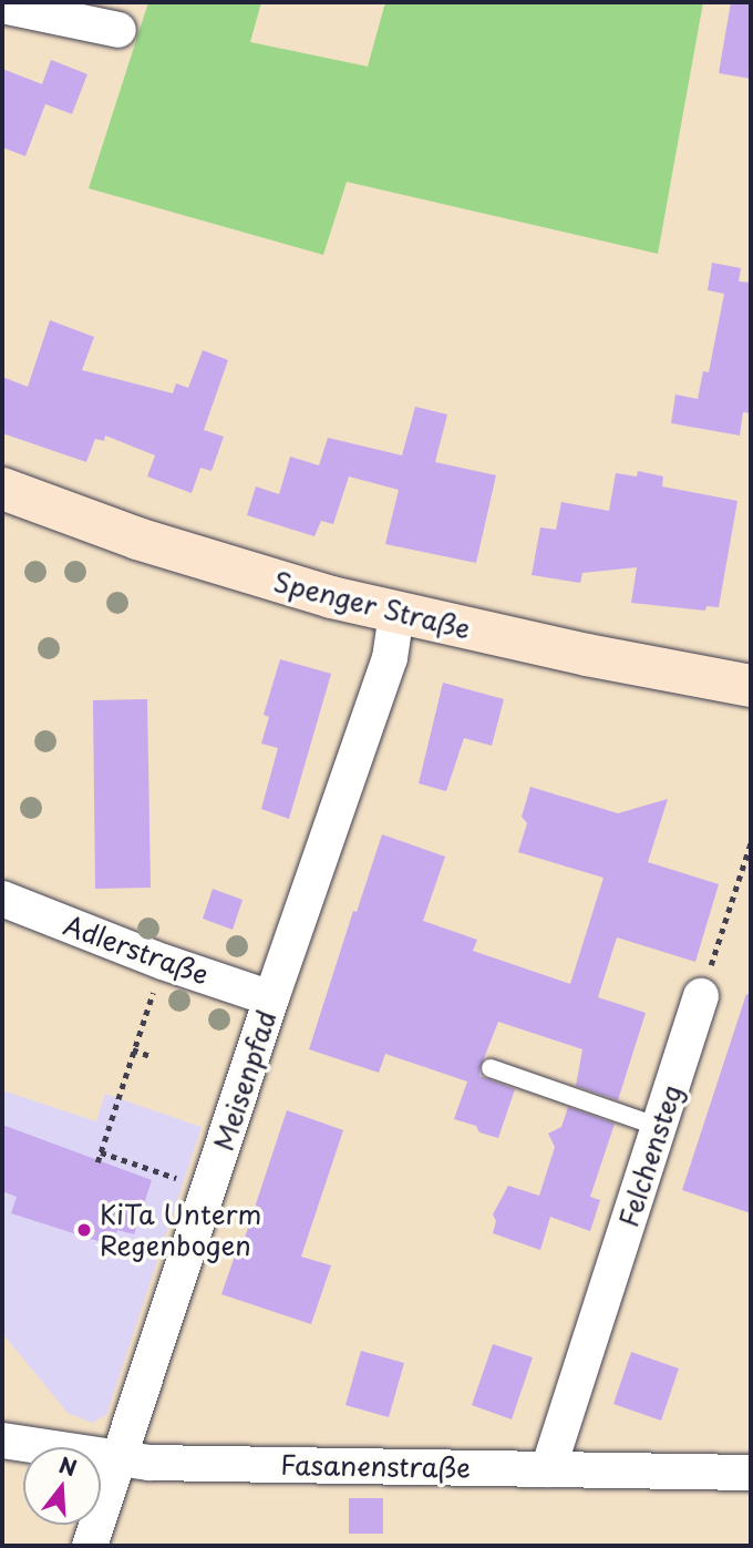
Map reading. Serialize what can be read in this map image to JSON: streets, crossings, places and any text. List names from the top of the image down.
{
  "streets": {
    "street": [
      "Spenger Straße",
      "Adlerstraße",
      "Meisenpfad",
      "Felchensteg",
      "Fasanenstraße"
    ]
  },
  "crossings": [
    ["Spenger Straße", "Meisenpfad"],
    ["Adlerstraße", "Meisenpfad"],
    ["Meisenpfad", "Fasanenstraße"],
    ["Felchensteg", "Fasanenstraße"]
  ],
  "places": ["KiTa Unterm Regenbogen"],
  "north": "top"
}
